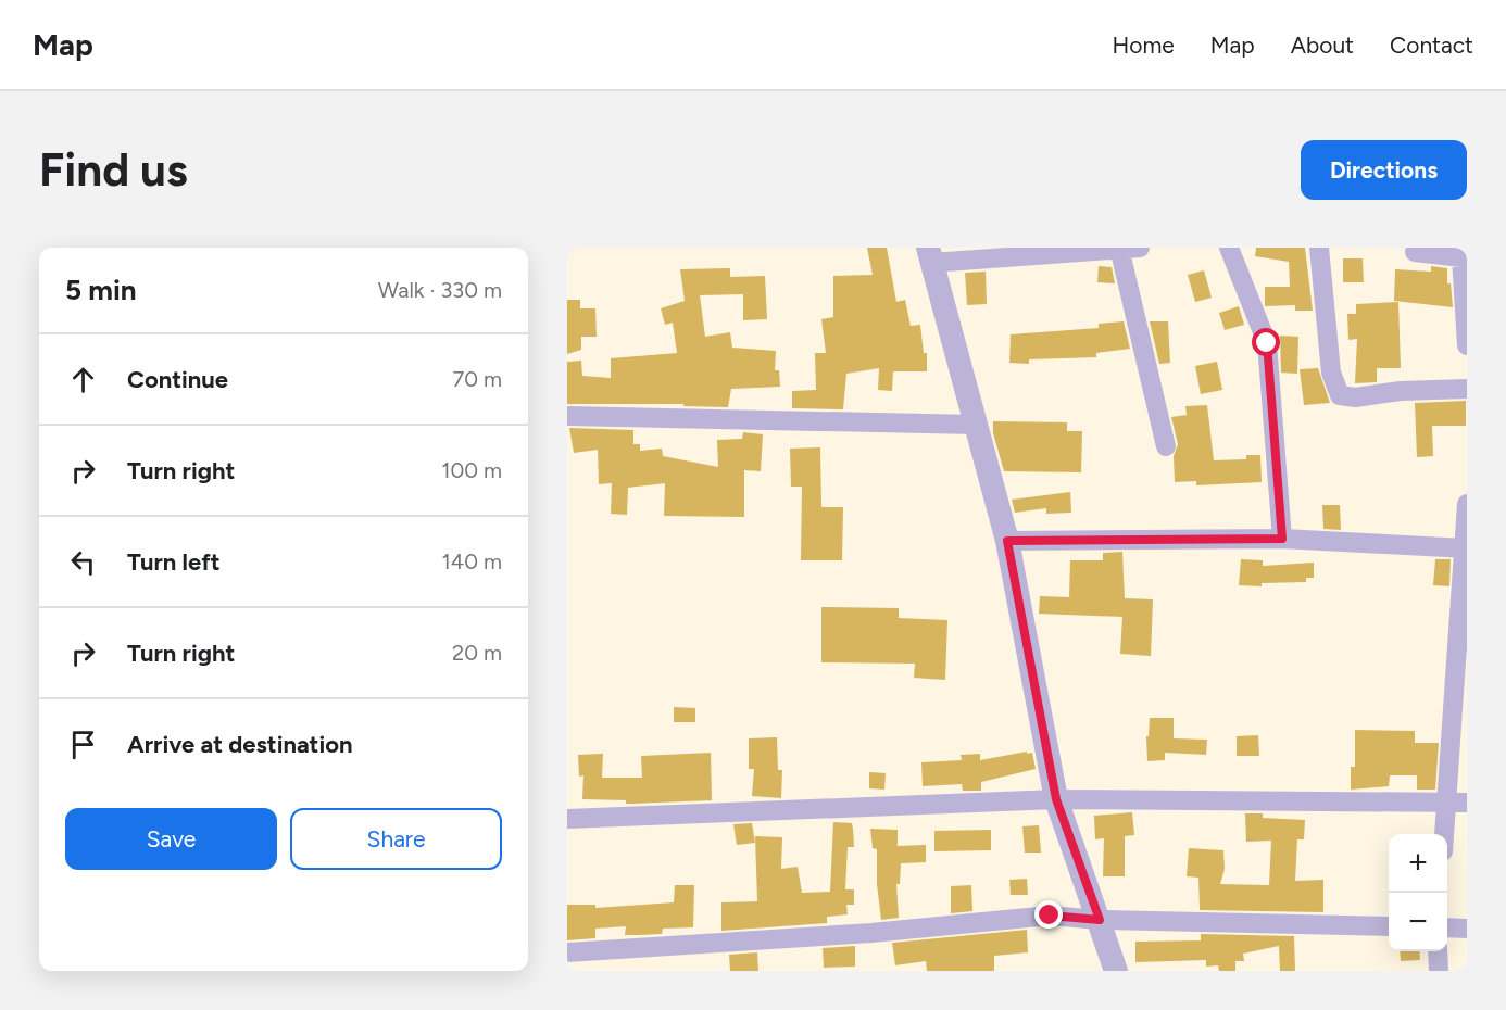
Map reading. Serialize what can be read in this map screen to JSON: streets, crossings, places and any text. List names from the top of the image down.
{
  "page": {
    "header": "Map",
    "nav": [
      "Home",
      "Map",
      "About",
      "Contact"
    ],
    "buttons": [
      "Directions",
      ["Save", "Share"]
    ],
    "title": "Find us",
    "heading": ["5 min", "Walk · 330 m"],
    "list": [
      ["Continue", "70 m"],
      ["Turn right", "100 m"],
      ["Turn left", "140 m"],
      ["Turn right", "20 m"],
      "Arrive at destination"
    ],
    "map_buttons": ["+", "−"]
  }
}
